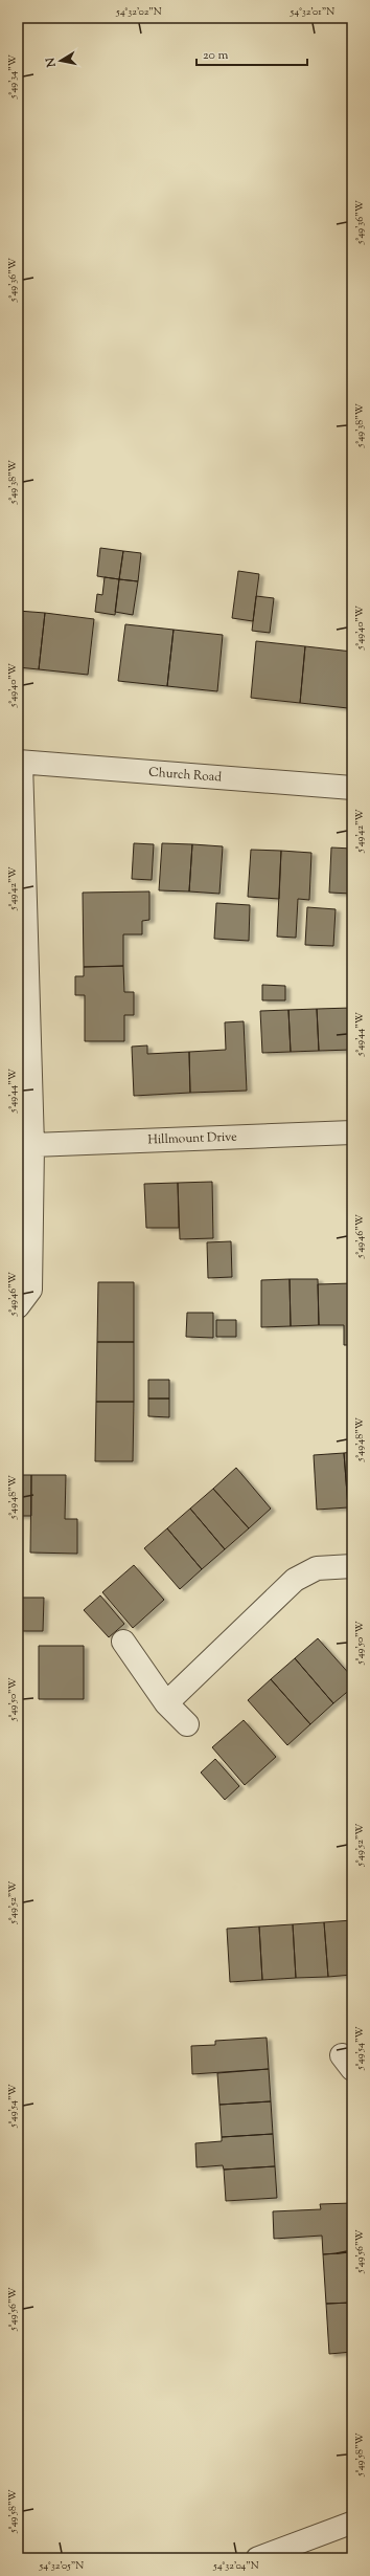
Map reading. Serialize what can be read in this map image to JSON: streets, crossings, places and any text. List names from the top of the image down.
{
  "streets": {
    "street": ["Church Road", "Hillmount Drive"]
  },
  "scale_bar": "20 m",
  "north": "left",
  "coordinates": [
    "54°32'02\"N",
    "54°32'01\"N",
    "5°49'34\"W",
    "5°49'36\"W",
    "5°49'38\"W",
    "5°49'40\"W",
    "5°49'42\"W",
    "5°49'44\"W",
    "5°49'46\"W",
    "5°49'48\"W",
    "5°49'50\"W",
    "5°49'52\"W",
    "5°49'54\"W",
    "5°49'56\"W",
    "5°49'58\"W",
    "54°32'05\"N",
    "54°32'04\"N"
  ]
}
